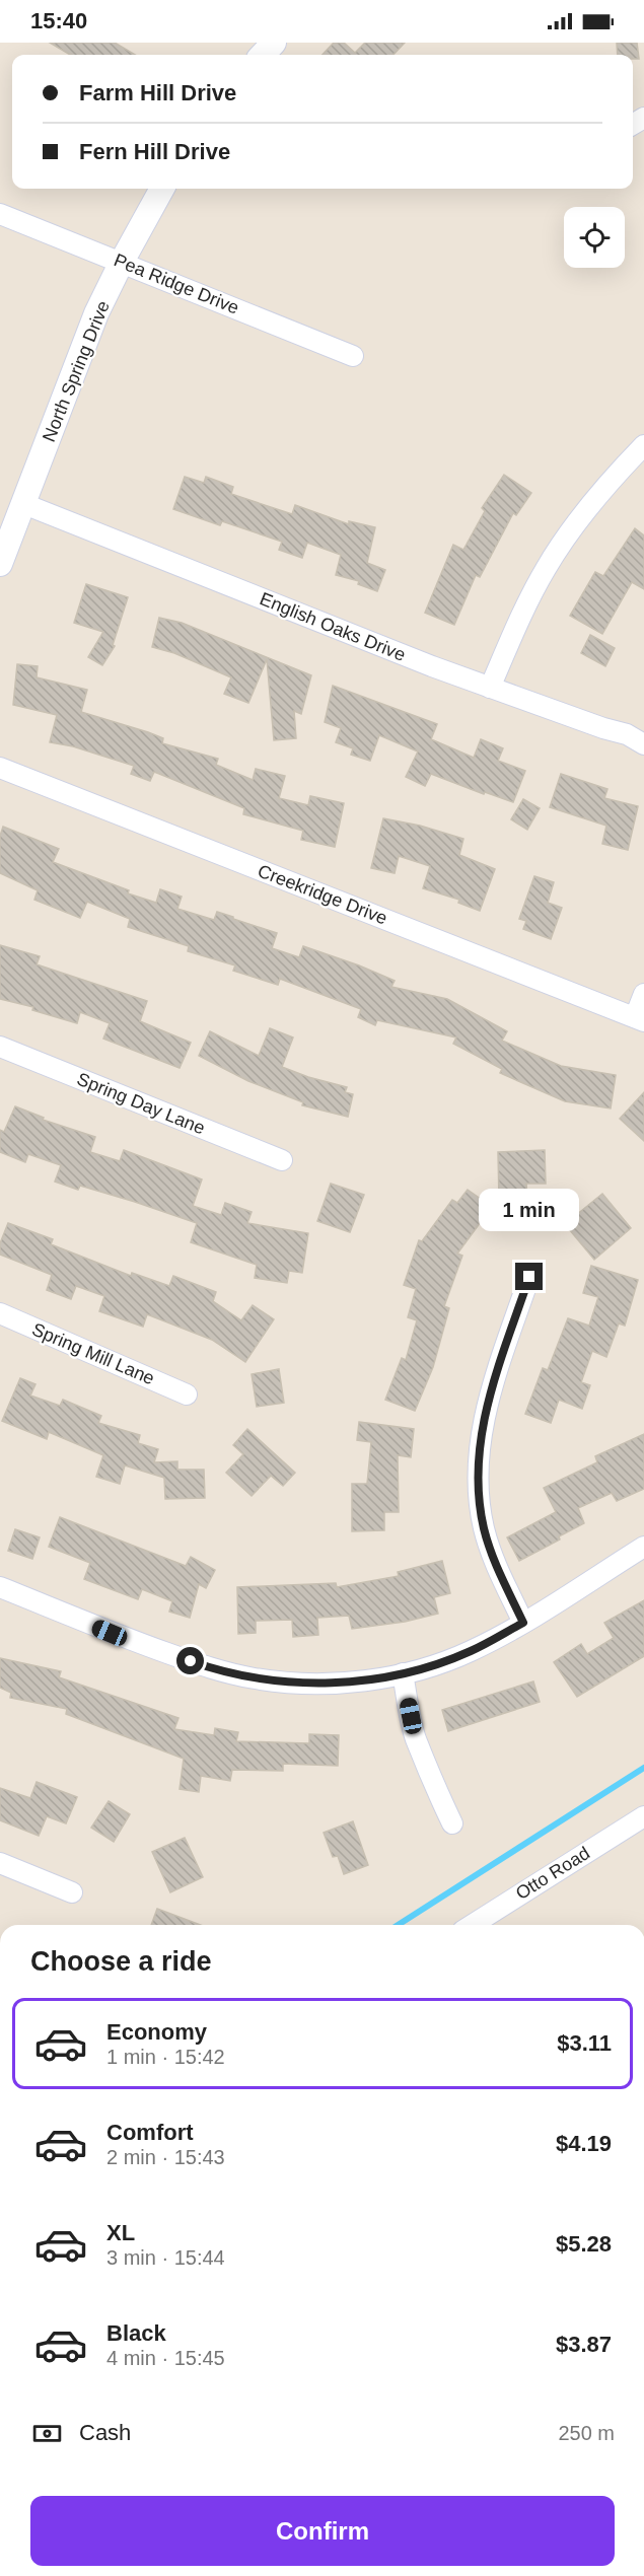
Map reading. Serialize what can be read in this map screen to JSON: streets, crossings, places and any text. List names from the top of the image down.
{
  "streets": {
    "street": [
      "Pea Ridge Drive",
      "North Spring Drive",
      "English Oaks Drive",
      "Creekridge Drive",
      "Spring Day Lane",
      "Spring Mill Lane",
      "Otto Road"
    ]
  },
  "crossings": [
    ["Pea Ridge Drive", "North Spring Drive"],
    ["North Spring Drive", "English Oaks Drive"]
  ],
  "page": {
    "status": "15:40",
    "banner": ["Farm Hill Drive", "Fern Hill Drive"],
    "bubble": "1 min",
    "heading": "Choose a ride",
    "list": [
      {
        "name": "Economy",
        "note": "1 min · 15:42",
        "value": "$3.11"
      },
      {
        "name": "Comfort",
        "note": "2 min · 15:43",
        "value": "$4.19"
      },
      {
        "name": "XL",
        "note": "3 min · 15:44",
        "value": "$5.28"
      },
      {
        "name": "Black",
        "note": "4 min · 15:45",
        "value": "$3.87"
      }
    ],
    "pay": ["Cash", "250 m"],
    "buttons": "Confirm"
  }
}
